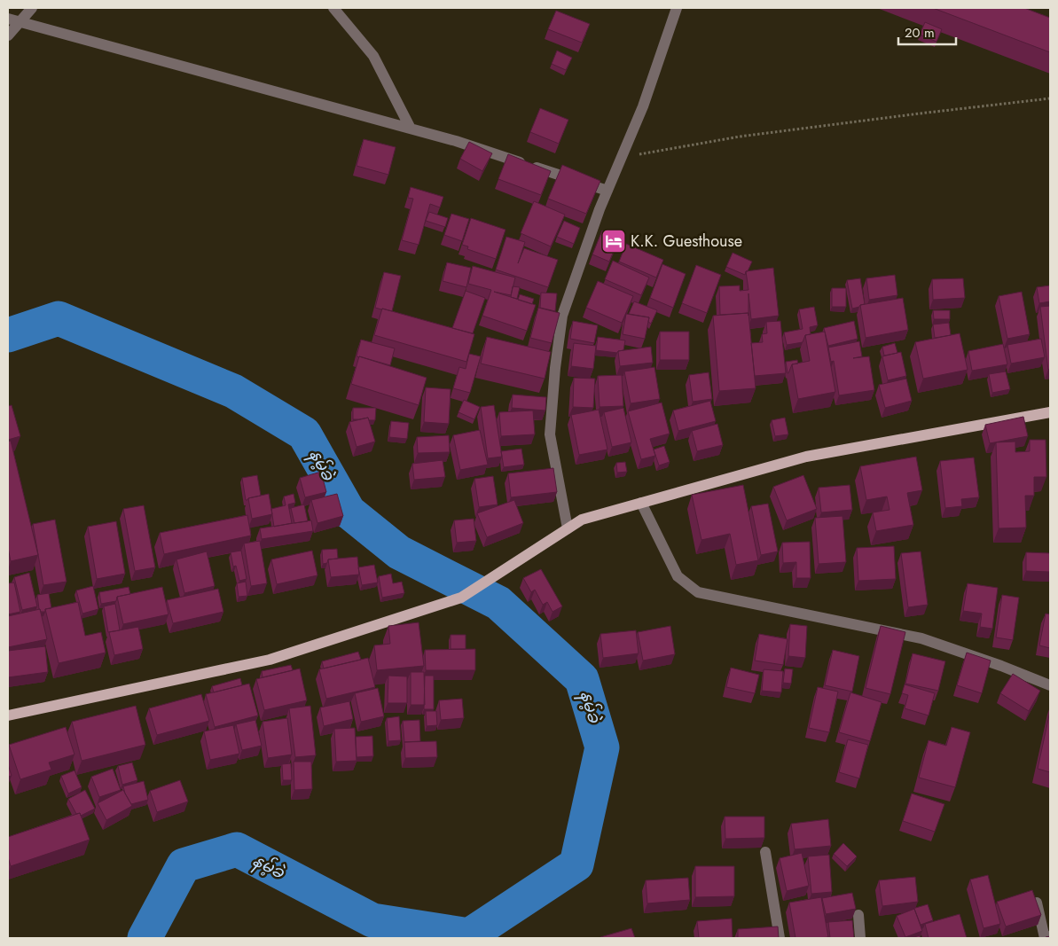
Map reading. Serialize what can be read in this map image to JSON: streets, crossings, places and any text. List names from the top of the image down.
{
  "water": ["နမ့်ခဲ"],
  "places": {
    "hotel": ["K.K. Guesthouse"]
  },
  "scale_bar": "20 m"
}
